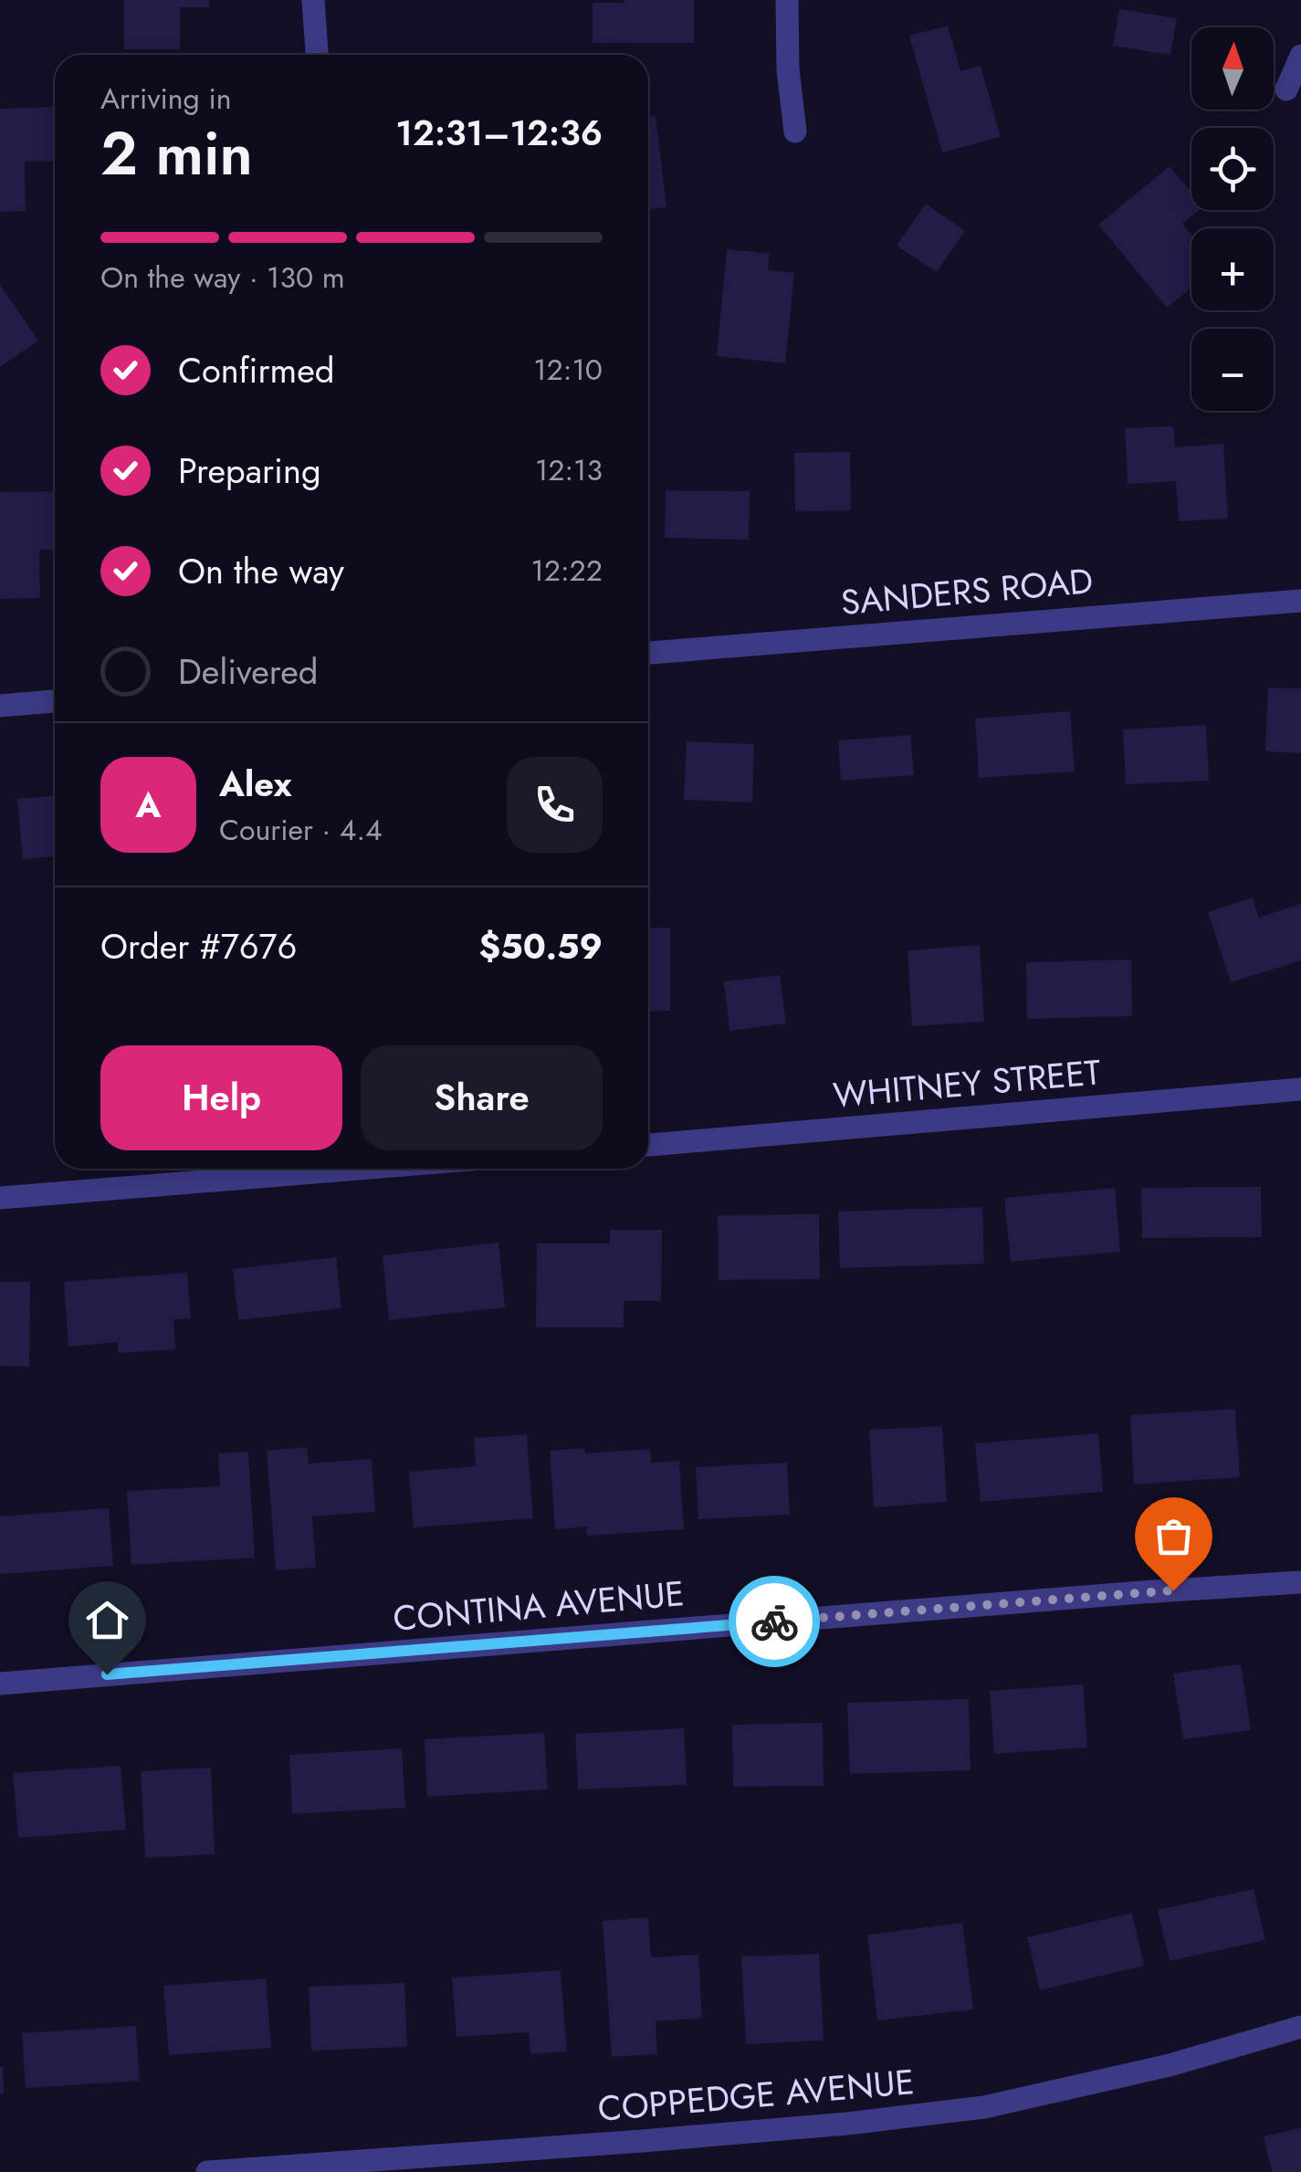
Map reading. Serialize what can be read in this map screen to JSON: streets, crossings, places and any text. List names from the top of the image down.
{
  "streets": {
    "street": [
      "SANDERS ROAD",
      "WHITNEY STREET",
      "CONTINA AVENUE",
      "COPPEDGE AVENUE"
    ]
  },
  "north": "top",
  "page": {
    "map_buttons": ["+", "−"],
    "heading": ["2 min", "Arriving in", "12:31–12:36"],
    "panel": [
      "Alex",
      "Courier · 4.4",
      "Order #7676",
      "$50.59"
    ],
    "bar": "On the way · 130 m",
    "list": [
      ["Confirmed", "12:10"],
      ["Preparing", "12:13"],
      ["On the way", "12:22"],
      "Delivered"
    ],
    "round": "A",
    "buttons": ["Help", "Share"]
  }
}
